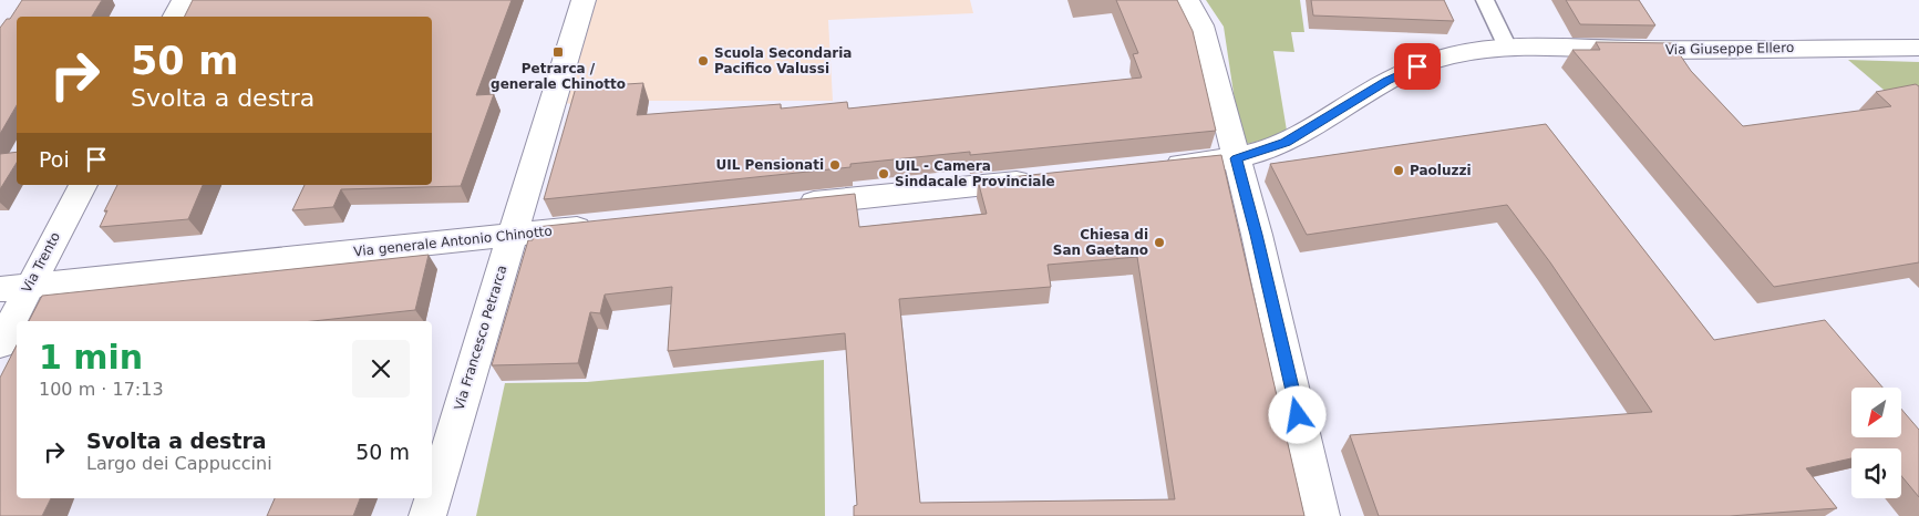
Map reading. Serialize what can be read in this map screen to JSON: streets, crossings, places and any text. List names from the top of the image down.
{
  "streets": {
    "street": [
      "Via Giuseppe Ellero",
      "Via generale Antonio Chinotto",
      "Via Trento",
      "Via Francesco Petrarca"
    ]
  },
  "crossings": [
    ["Via generale Antonio Chinotto", "Via Trento"],
    ["Via generale Antonio Chinotto", "Via Francesco Petrarca"]
  ],
  "places": {
    "transit": ["Petrarca / generale Chinotto"],
    "other": [
      "Scuola Secondaria Pacifico Valussi",
      "UIL Pensionati",
      "Paoluzzi",
      "UIL - Camera Sindacale Provinciale",
      "Chiesa di San Gaetano"
    ]
  },
  "north": "bottom left",
  "page": {
    "turn": ["50 m", "Svolta a destra"],
    "then": "Poi",
    "heading": ["1 min", "100 m · 17:13"],
    "list": [
      {
        "name": "Svolta a destra",
        "note": "Largo dei Cappuccini",
        "value": "50 m"
      }
    ]
  }
}
